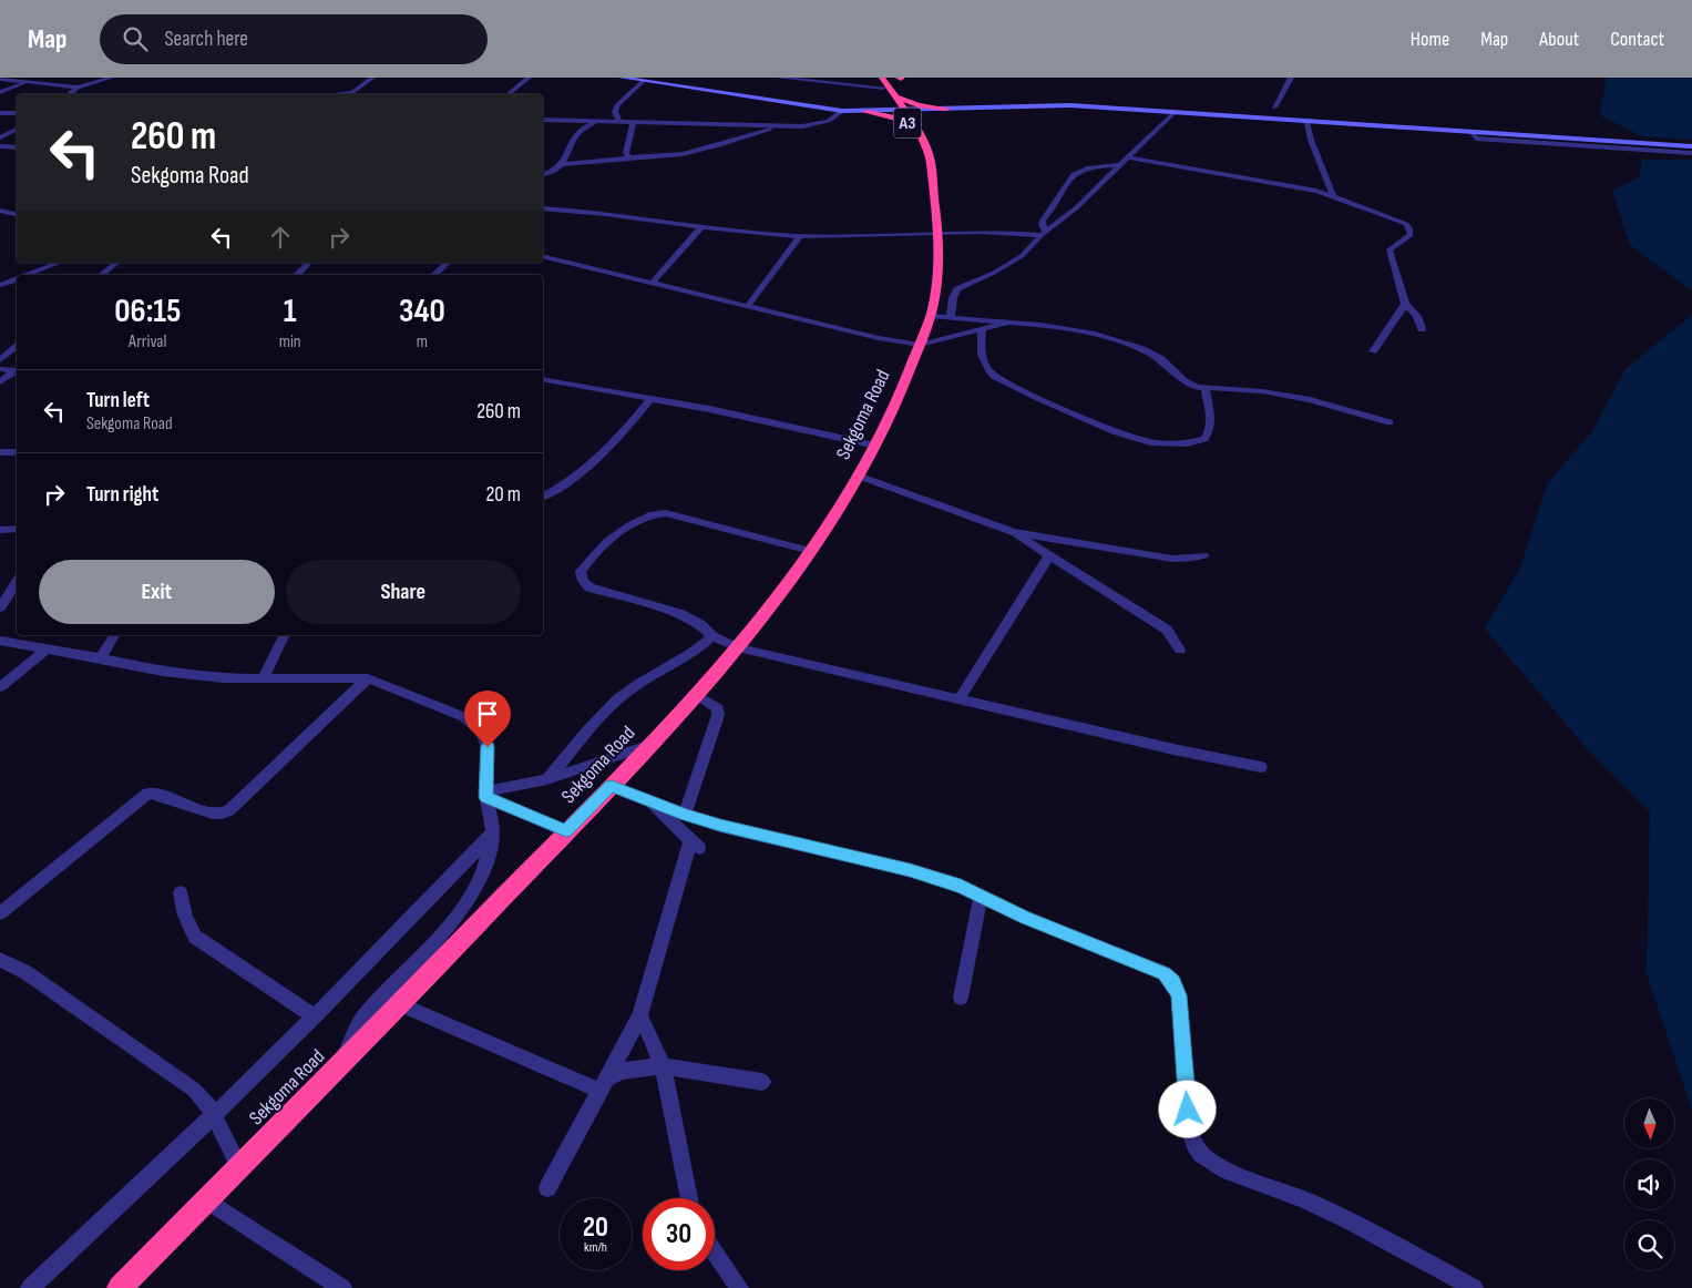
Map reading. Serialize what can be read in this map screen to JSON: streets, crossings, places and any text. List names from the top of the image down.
{
  "streets": {
    "highway": ["A3", "Sekgoma Road"]
  },
  "north": "bottom",
  "page": {
    "header": "Map",
    "search": "Search here",
    "nav": [
      "Home",
      "Map",
      "About",
      "Contact"
    ],
    "turn": ["260 m", "Sekgoma Road"],
    "eta": [
      "06:15",
      "Arrival",
      "1",
      "min",
      "340",
      "m"
    ],
    "list": [
      {
        "name": "Turn left",
        "note": "Sekgoma Road",
        "value": "260 m"
      },
      {
        "name": "Turn right",
        "value": "20 m"
      }
    ],
    "buttons": ["Exit", "Share"],
    "speed": "20 km/h",
    "limit": "30"
  }
}
